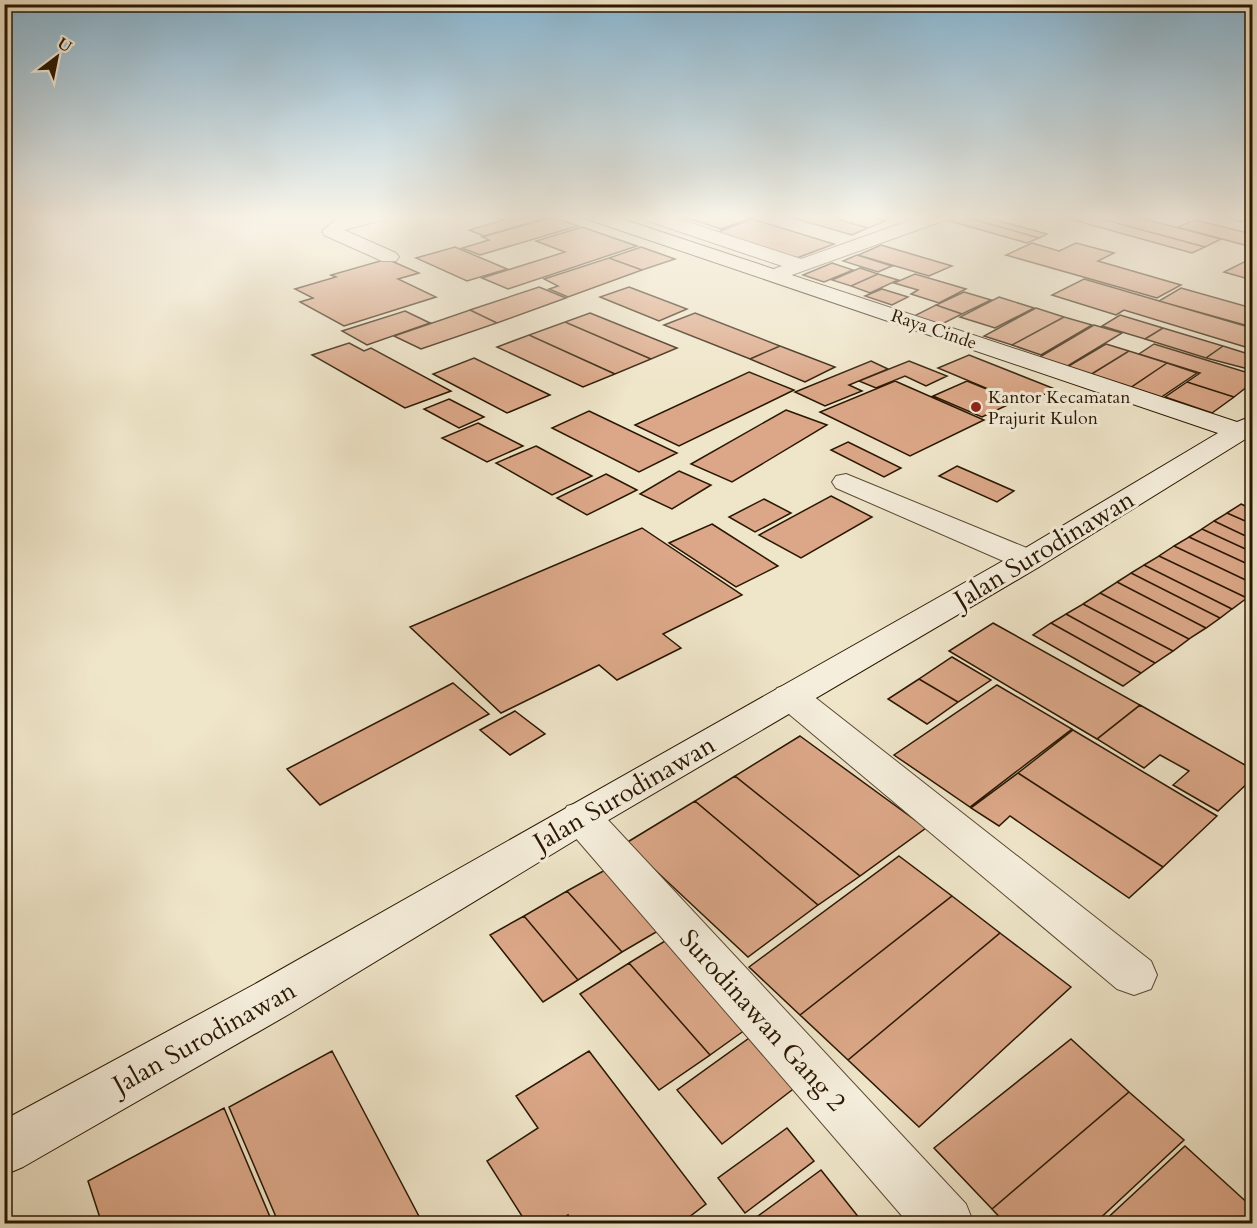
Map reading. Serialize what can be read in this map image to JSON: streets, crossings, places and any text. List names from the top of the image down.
{
  "streets": {
    "street": ["Raya Cinde", "Jalan Surodinawan", "Surodinawan Gang 2"]
  },
  "crossings": [
    ["Raya Cinde", "Jalan Surodinawan"],
    ["Jalan Surodinawan", "Surodinawan Gang 2"]
  ],
  "places": ["Kantor Kecamatan Prajurit Kulon"],
  "north": "top right"
}
